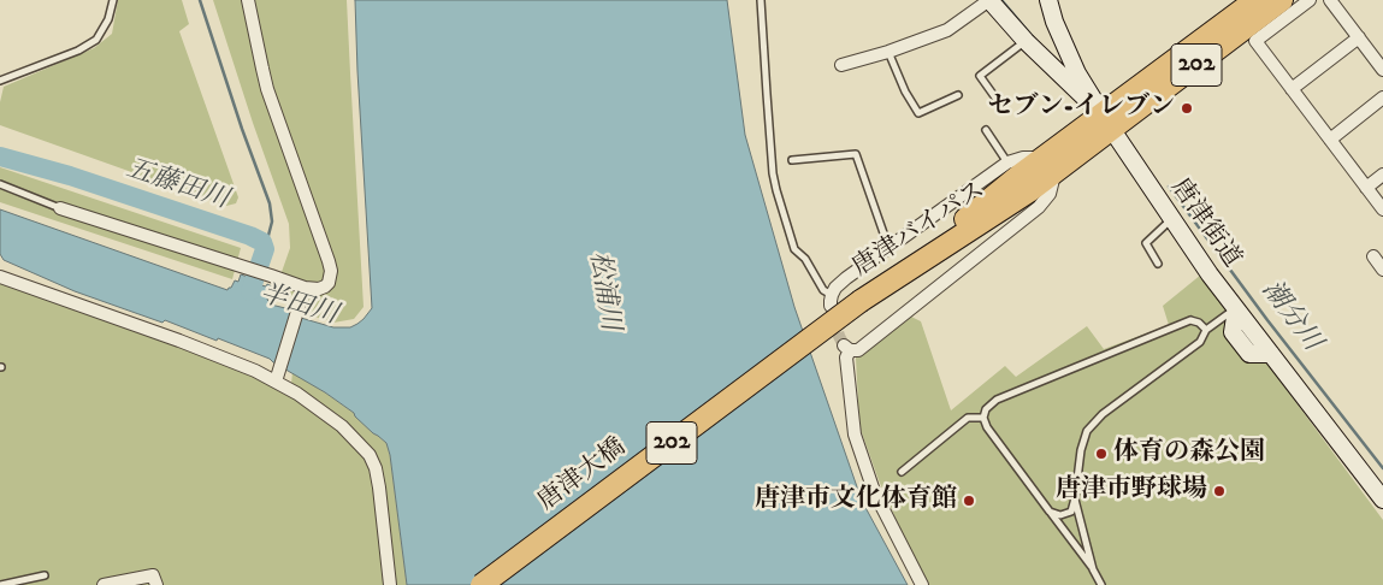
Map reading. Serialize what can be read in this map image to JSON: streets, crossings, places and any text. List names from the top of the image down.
{
  "streets": {
    "highway": ["202", "唐津バイパス", "唐津大橋"],
    "street": ["唐津街道"]
  },
  "crossings": [
    ["唐津街道", "唐津バイパス"],
    ["唐津バイパス", "唐津大橋"]
  ],
  "water": [
    "五藤田川",
    "松浦川",
    "半田川",
    "潮分川"
  ],
  "places": [
    "セブン-イレブン",
    "体育の森公園",
    "唐津市野球場",
    "唐津市文化体育館"
  ]
}
